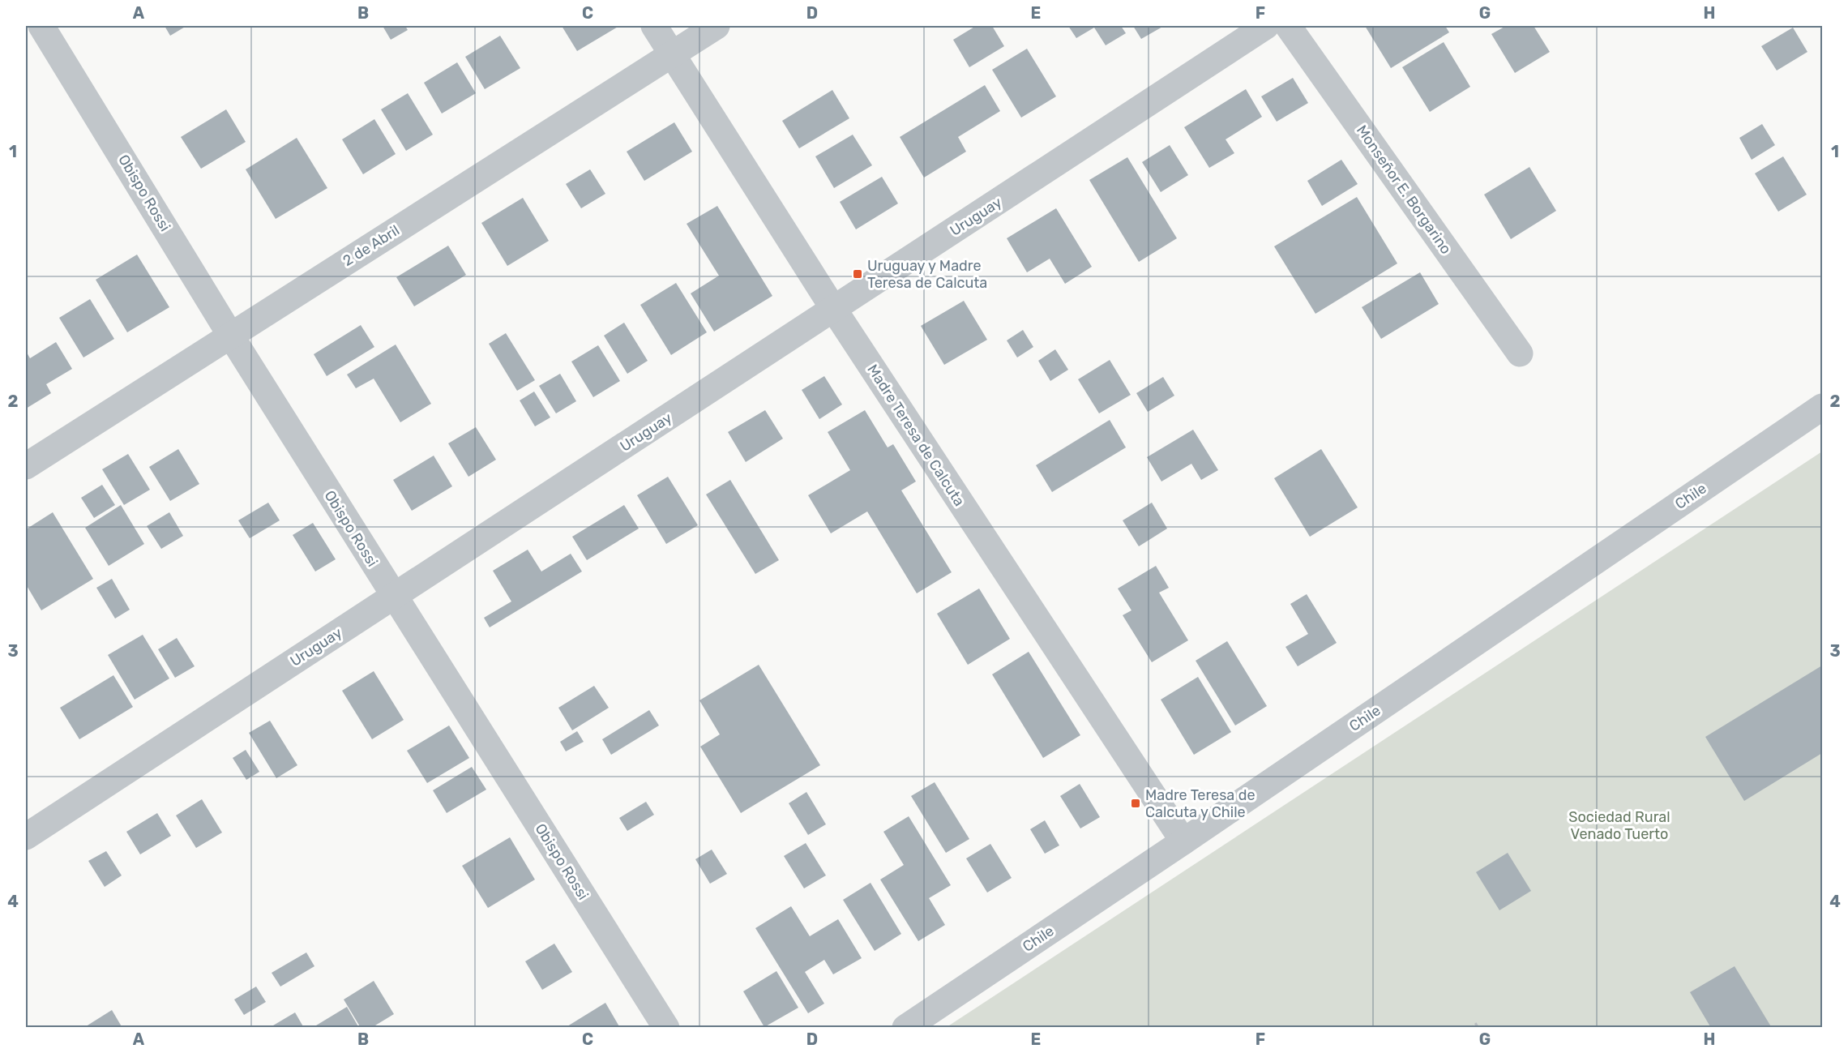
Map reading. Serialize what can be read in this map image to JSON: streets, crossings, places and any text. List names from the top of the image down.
{
  "streets": {
    "street": [
      "Monseñor E. Borgarino",
      "Obispo Rossi",
      "Uruguay",
      "2 de Abril",
      "Madre Teresa de Calcuta",
      "Chile"
    ]
  },
  "crossings": [
    ["Obispo Rossi", "Uruguay"],
    ["Obispo Rossi", "2 de Abril"],
    ["Uruguay", "Madre Teresa de Calcuta"],
    ["2 de Abril", "Madre Teresa de Calcuta"],
    ["Madre Teresa de Calcuta", "Chile"]
  ],
  "parks": ["Sociedad Rural Venado Tuerto"],
  "places": {
    "transit": ["Uruguay y Madre Teresa de Calcuta", "Madre Teresa de Calcuta y Chile"]
  },
  "grid": {
    "columns": [
      "A",
      "B",
      "C",
      "D",
      "E",
      "F",
      "G",
      "H"
    ],
    "rows": [
      "1",
      "2",
      "3",
      "4"
    ]
  }
}
